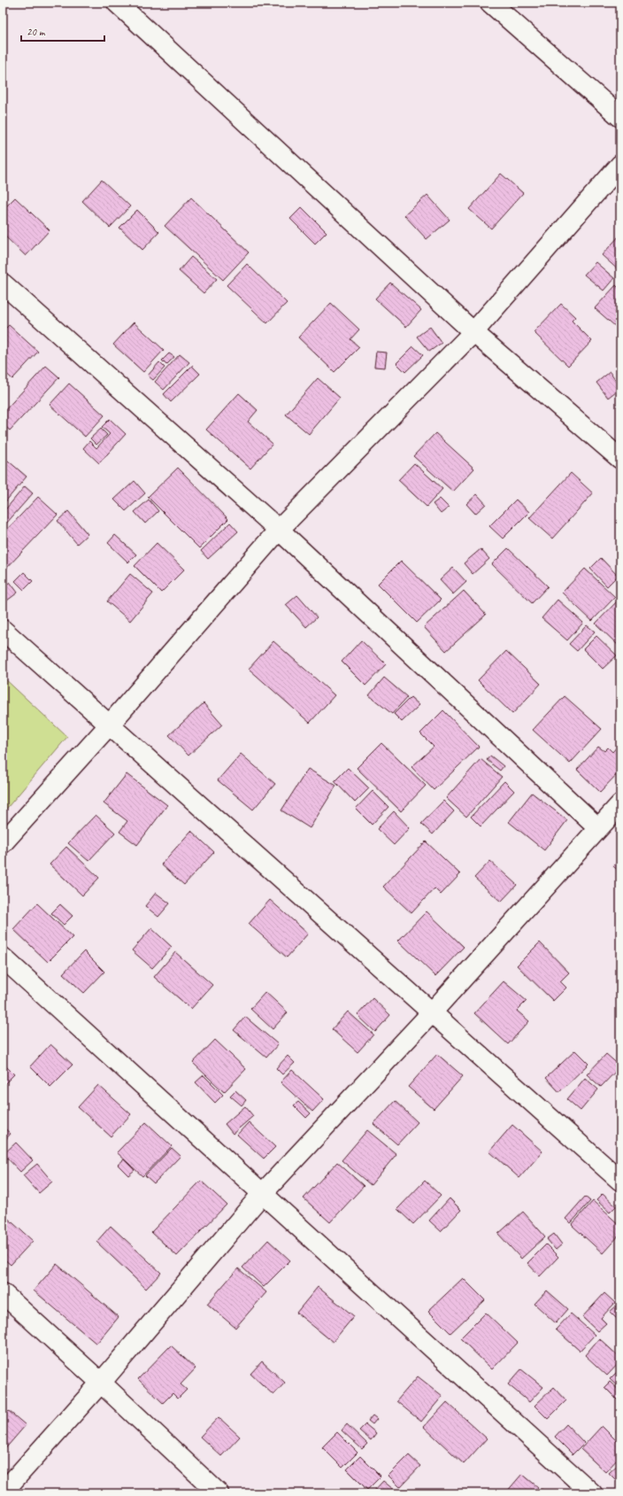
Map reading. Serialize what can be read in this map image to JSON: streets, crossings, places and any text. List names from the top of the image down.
{
  "scale_bar": "20 m"
}
